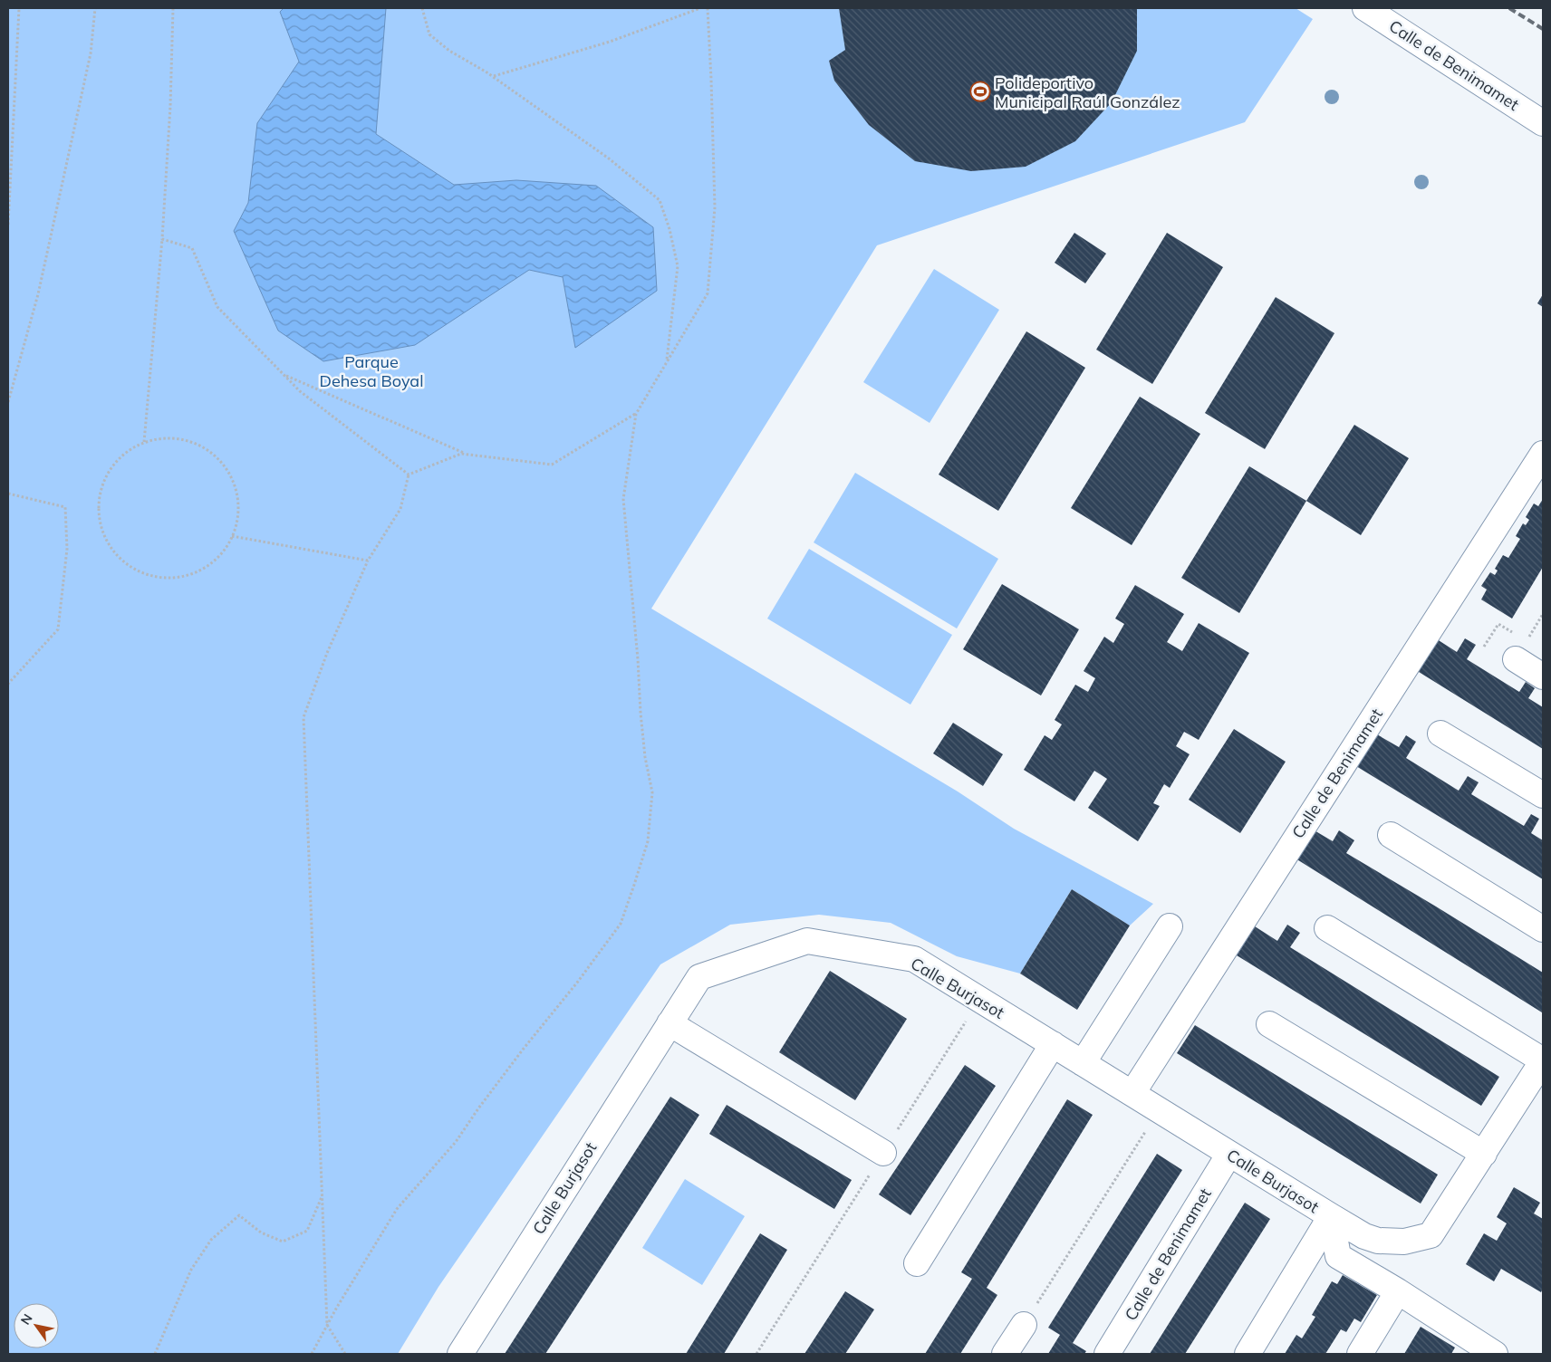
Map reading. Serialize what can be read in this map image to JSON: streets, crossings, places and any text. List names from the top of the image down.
{
  "streets": {
    "street": ["Calle de Benimamet", "Calle Burjasot"]
  },
  "crossings": [
    ["Calle de Benimamet", "Calle Burjasot"]
  ],
  "parks": ["Parque Dehesa Boyal"],
  "places": {
    "sports": ["Polideportivo Municipal Raúl González"]
  },
  "north": "top left"
}
